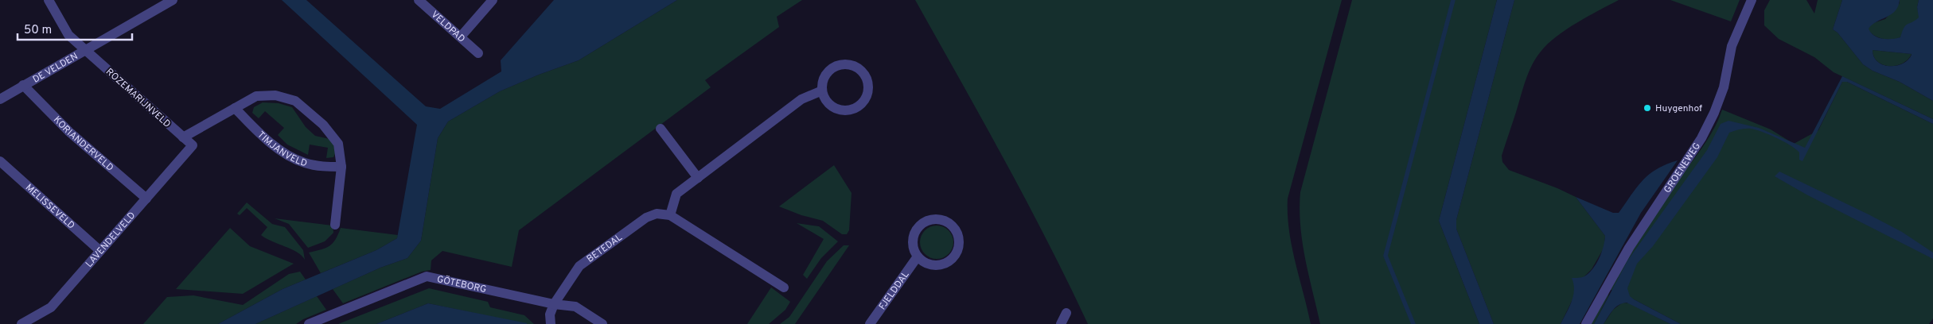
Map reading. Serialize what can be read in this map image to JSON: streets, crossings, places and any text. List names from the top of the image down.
{
  "streets": {
    "street": [
      "VELDPAD",
      "DE VELDEN",
      "ROZEMARIJNVELD",
      "KORIANDERVELD",
      "TIMJANVELD",
      "GROENEWEG",
      "MELISSEVELD",
      "LAVENDELVELD",
      "BETEDAL",
      "GÖTEBORG",
      "FJELDDAL"
    ]
  },
  "crossings": [
    ["DE VELDEN", "ROZEMARIJNVELD"],
    ["DE VELDEN", "KORIANDERVELD"],
    ["ROZEMARIJNVELD", "LAVENDELVELD"],
    ["KORIANDERVELD", "LAVENDELVELD"],
    ["MELISSEVELD", "LAVENDELVELD"],
    ["BETEDAL", "GÖTEBORG"]
  ],
  "places": ["Huygenhof"],
  "scale_bar": "50 m"
}
